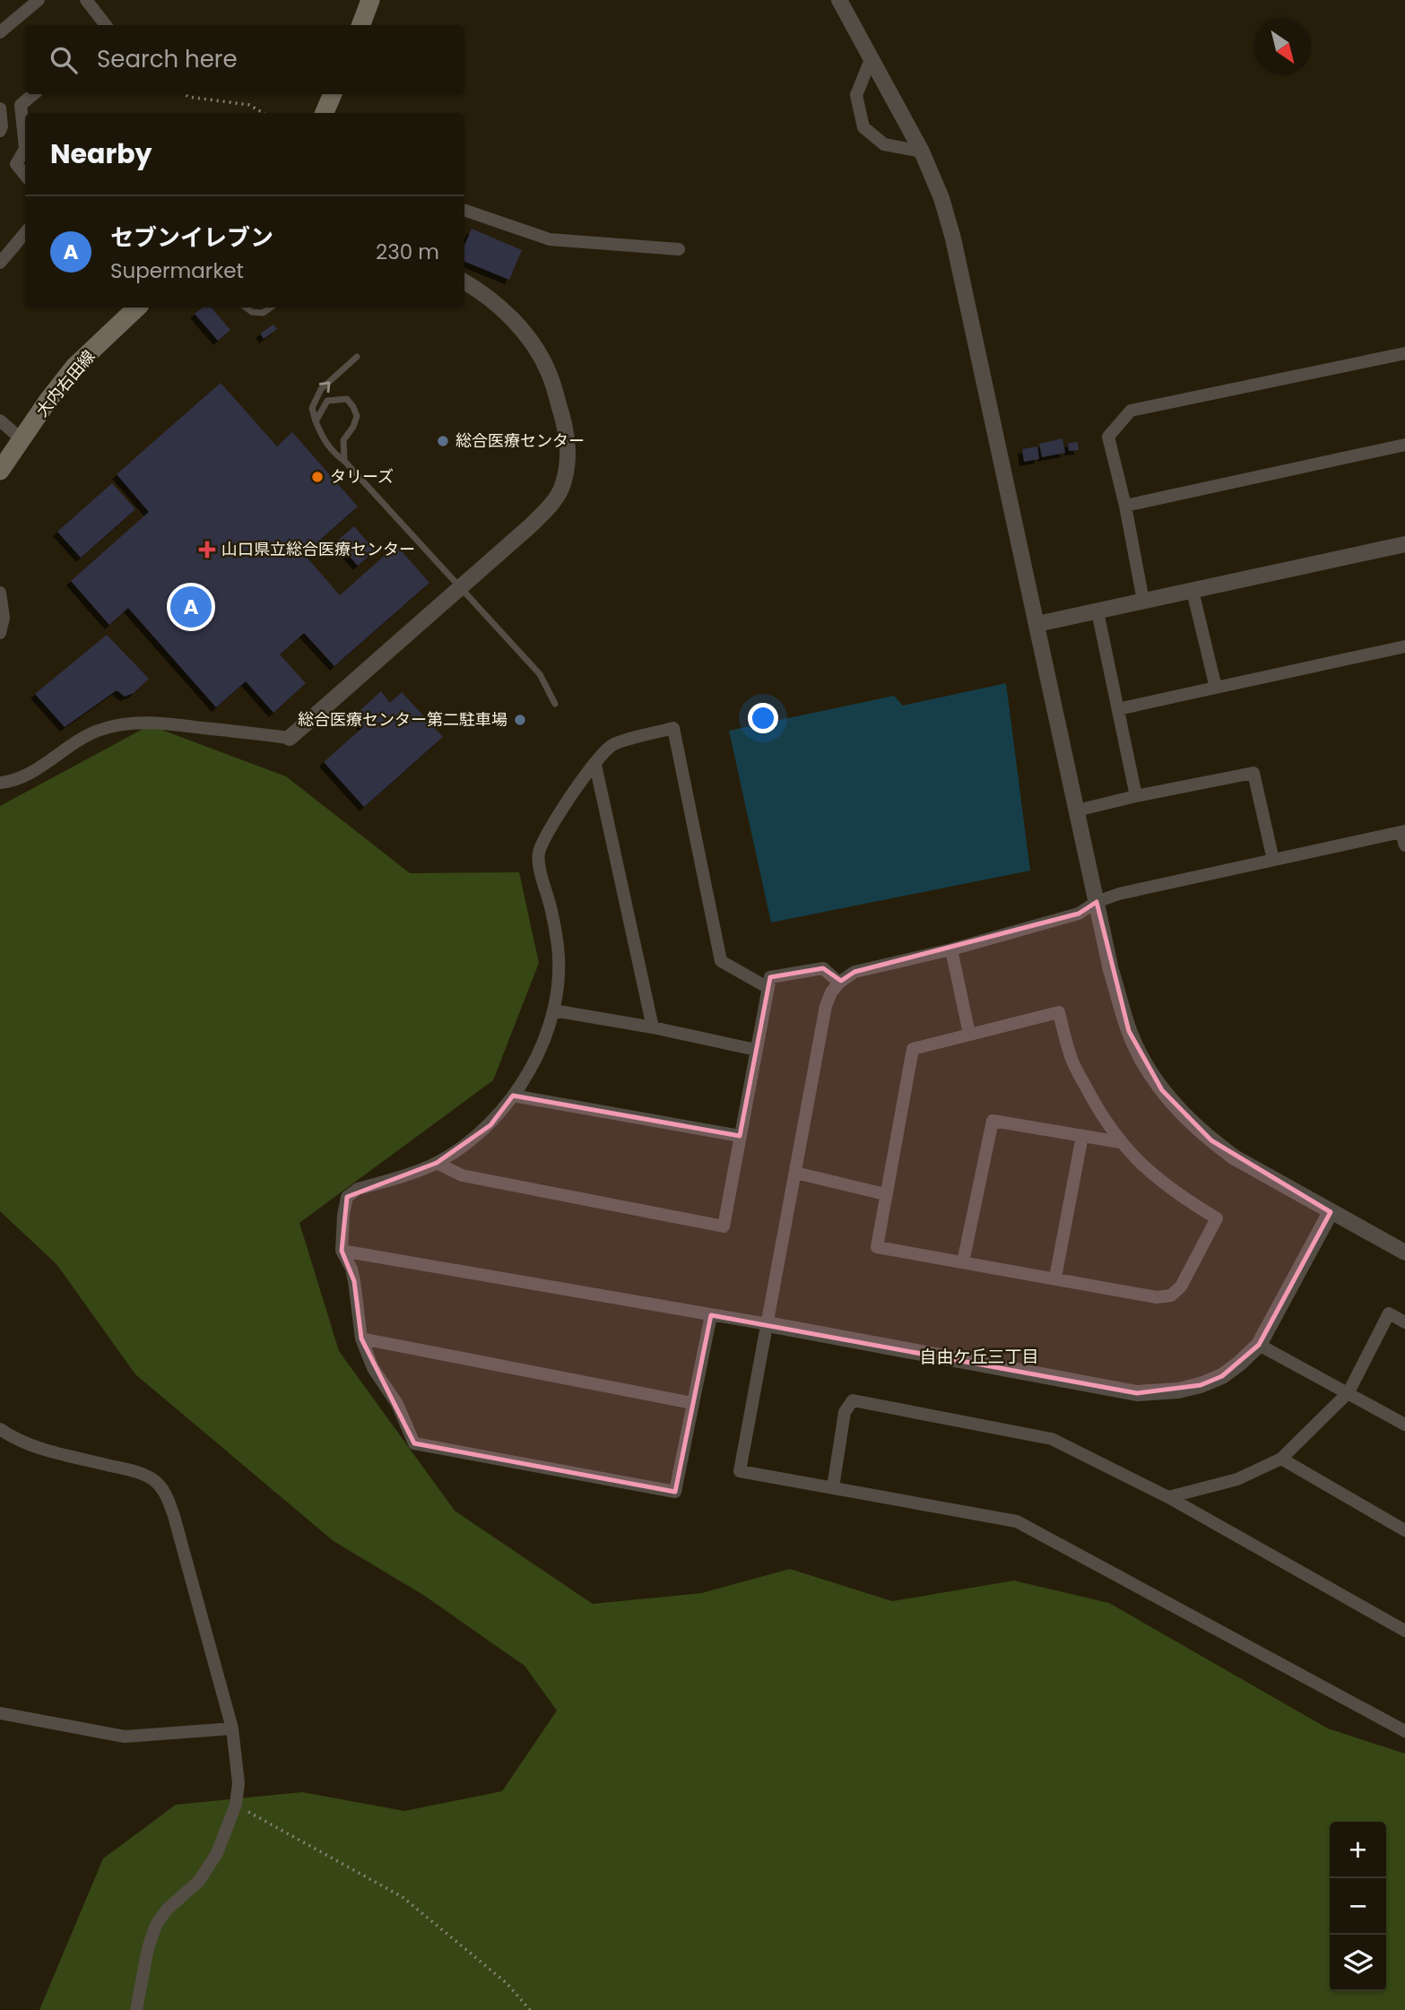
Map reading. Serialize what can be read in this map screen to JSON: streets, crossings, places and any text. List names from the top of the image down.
{
  "streets": {
    "main road": ["大内右田線"]
  },
  "districts": ["自由ケ丘三丁目"],
  "places": {
    "other": ["総合医療センター", "タリーズ", "総合医療センター第二駐車場"],
    "health": ["山口県立総合医療センター"]
  },
  "north": "bottom right",
  "page": {
    "search": "Search here",
    "heading": "Nearby",
    "list": [
      {
        "mark": "A",
        "name": "セブンイレブン",
        "note": "Supermarket",
        "value": "230 m"
      }
    ],
    "pins": "A",
    "map_buttons": ["+", "−"]
  }
}
